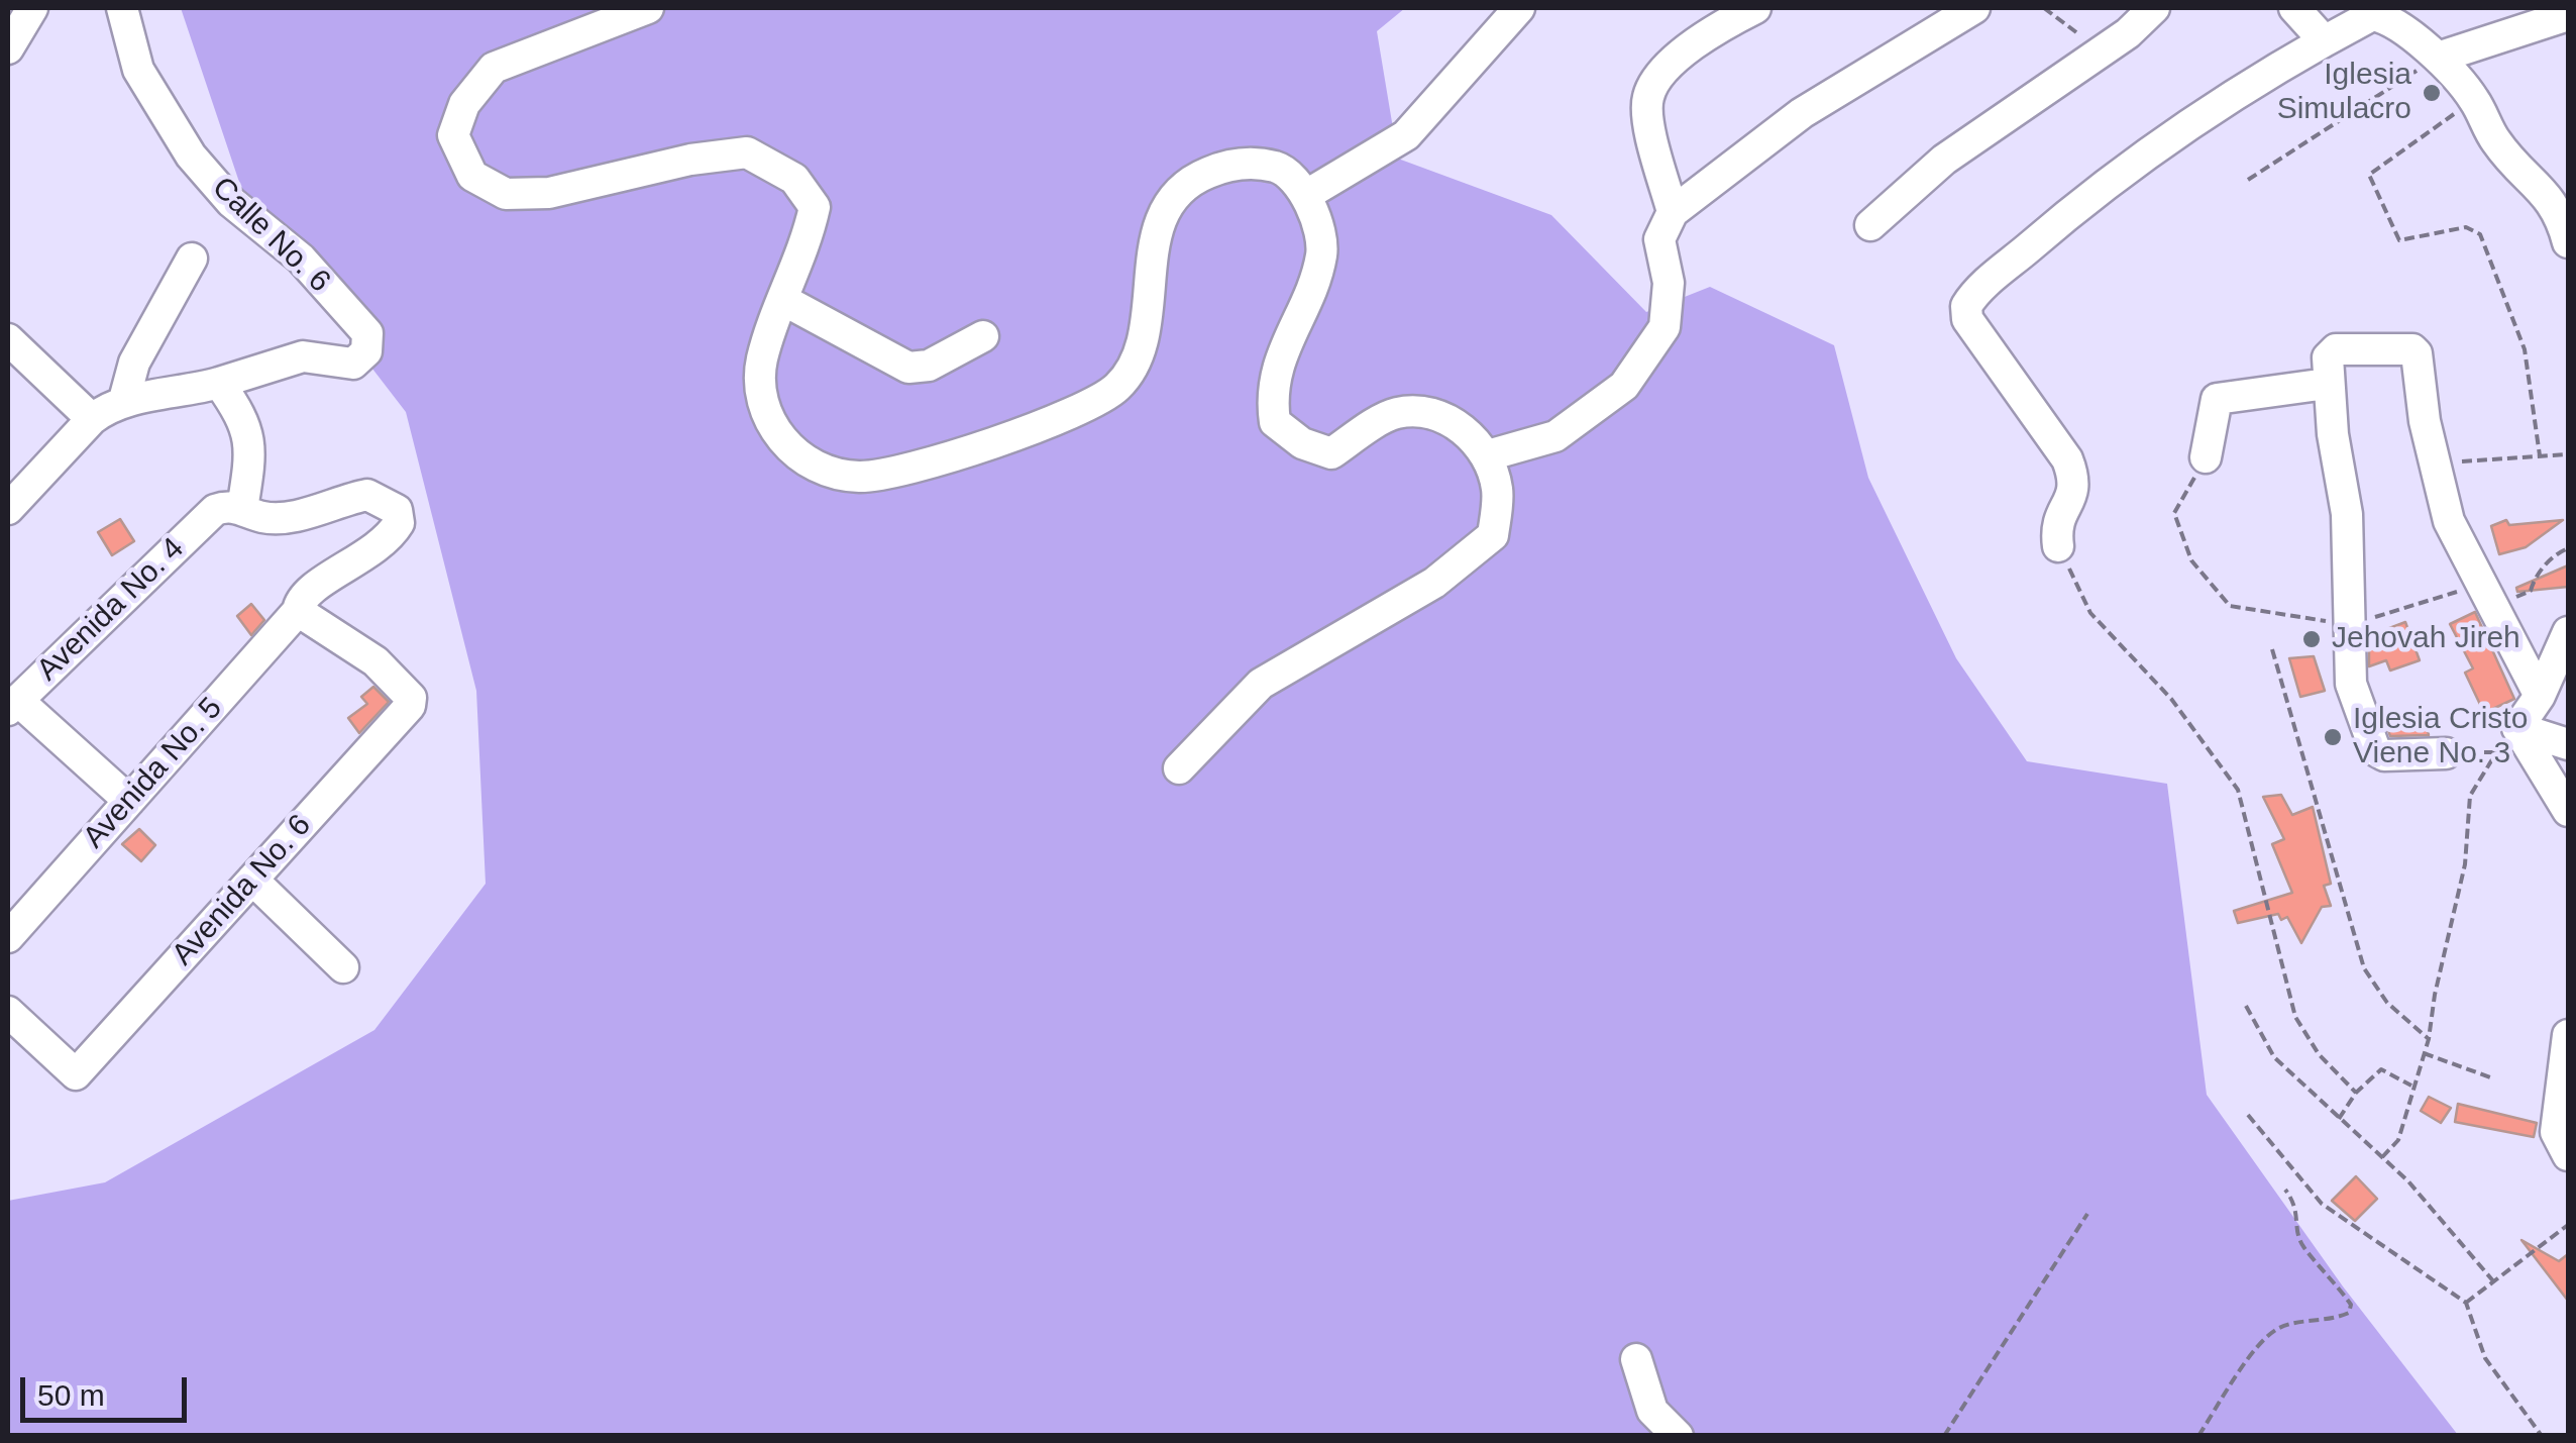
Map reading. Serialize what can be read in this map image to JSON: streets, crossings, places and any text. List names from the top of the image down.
{
  "streets": {
    "street": [
      "Calle No. 6",
      "Avenida No. 4",
      "Avenida No. 5",
      "Avenida No. 6"
    ]
  },
  "crossings": [
    ["Avenida No. 4", "Avenida No. 5"],
    ["Avenida No. 5", "Avenida No. 6"]
  ],
  "places": ["Iglesia Simulacro", "Jehovah Jireh", "Iglesia Cristo Viene No. 3"],
  "scale_bar": "50 m"
}
